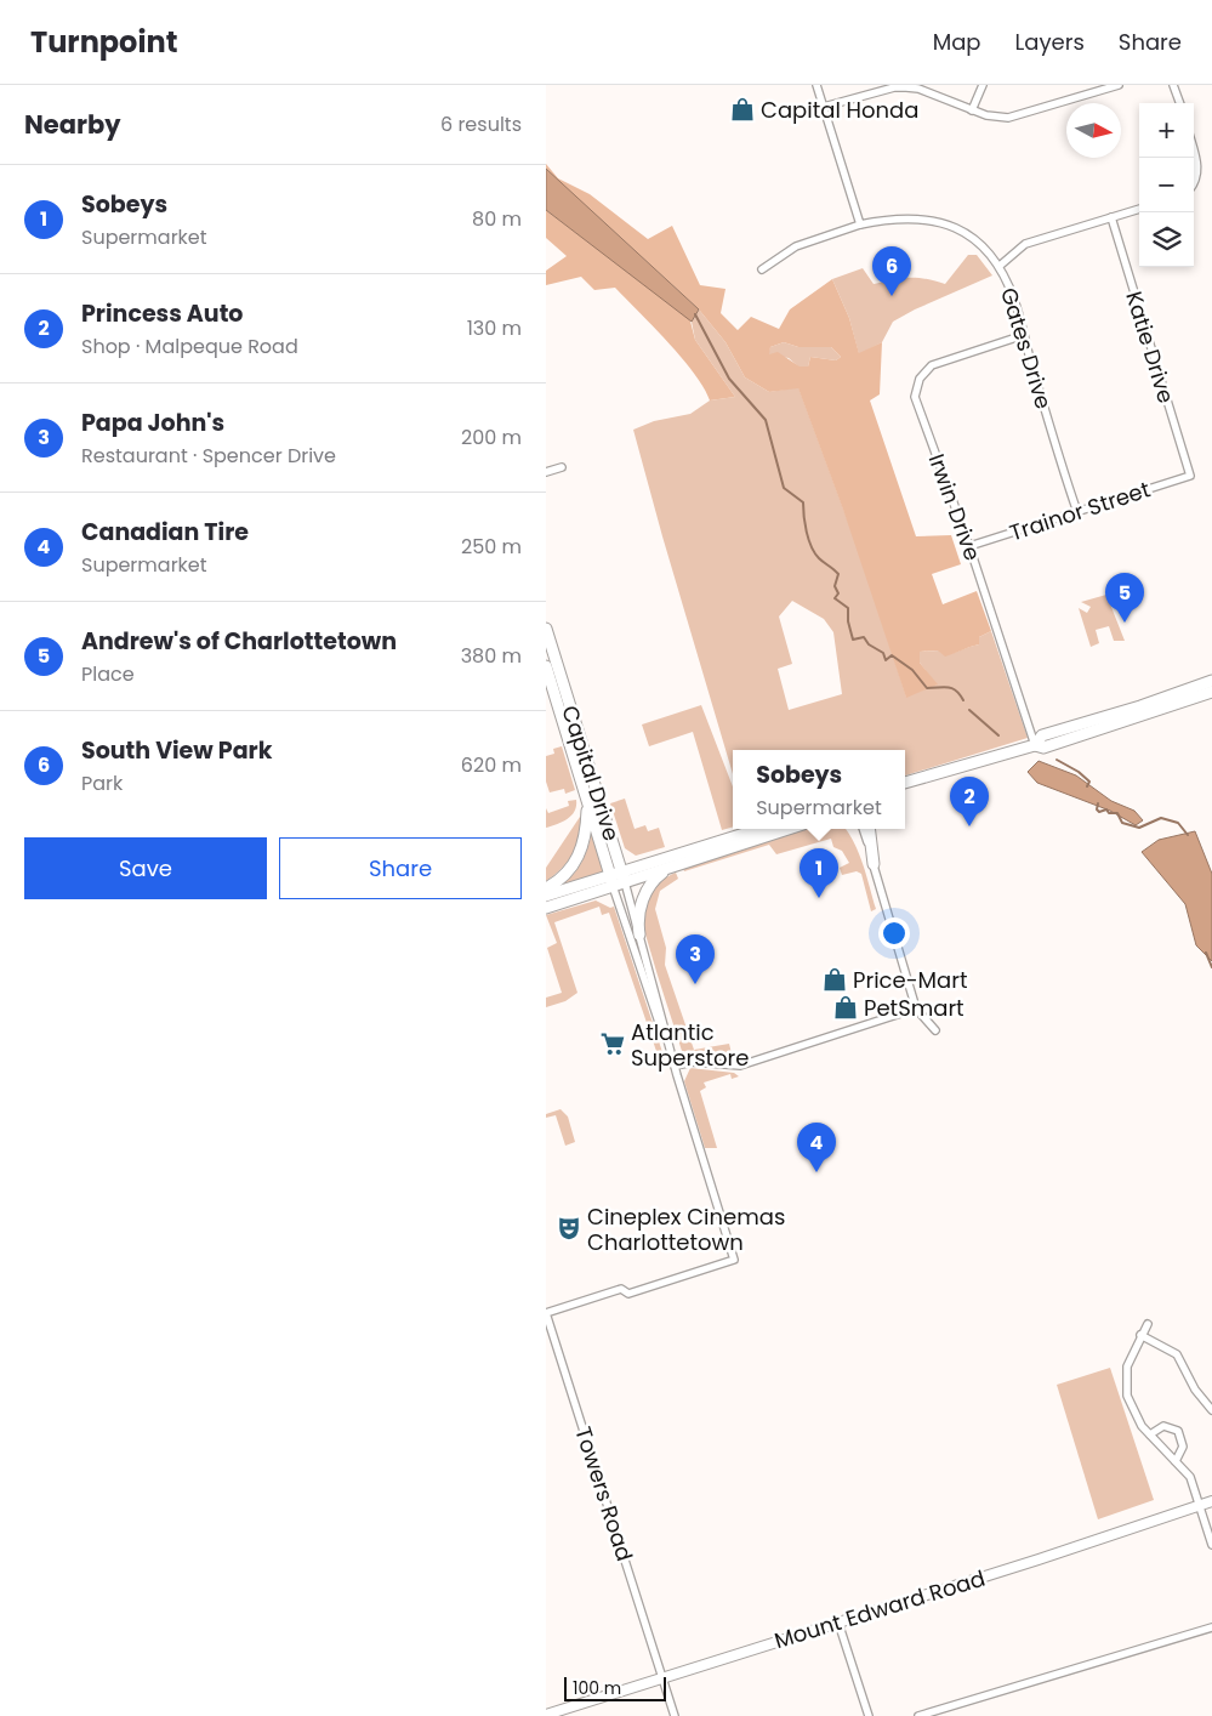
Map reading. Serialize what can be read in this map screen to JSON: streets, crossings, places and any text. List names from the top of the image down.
{
  "streets": {
    "main road": ["Capital Drive"],
    "street": [
      "Katie Drive",
      "Gates Drive",
      "Irwin Drive",
      "Trainor Street",
      "Towers Road",
      "Mount Edward Road"
    ]
  },
  "crossings": [
    ["Katie Drive", "Trainor Street"],
    ["Gates Drive", "Irwin Drive"],
    ["Gates Drive", "Trainor Street"],
    ["Irwin Drive", "Trainor Street"],
    ["Towers Road", "Mount Edward Road"]
  ],
  "places": {
    "shop": ["Capital Honda", "Price-Mart", "PetSmart"],
    "supermarket": ["Atlantic Superstore"],
    "theatre": ["Cineplex Cinemas Charlottetown"]
  },
  "scale_bar": "100 m",
  "north": "right",
  "page": {
    "header": "Turnpoint",
    "nav": ["Map", "Layers", "Share"],
    "heading": ["Nearby", "6 results"],
    "map_buttons": ["+", "−"],
    "list": [
      {
        "mark": "1",
        "name": "Sobeys",
        "note": "Supermarket",
        "value": "80 m"
      },
      {
        "mark": "2",
        "name": "Princess Auto",
        "note": "Shop · Malpeque Road",
        "value": "130 m"
      },
      {
        "mark": "3",
        "name": "Papa John's",
        "note": "Restaurant · Spencer Drive",
        "value": "200 m"
      },
      {
        "mark": "4",
        "name": "Canadian Tire",
        "note": "Supermarket",
        "value": "250 m"
      },
      {
        "mark": "5",
        "name": "Andrew's of Charlottetown",
        "note": "Place",
        "value": "380 m"
      },
      {
        "mark": "6",
        "name": "South View Park",
        "note": "Park",
        "value": "620 m"
      }
    ],
    "pins": [
      "6",
      "5",
      "2",
      "1",
      "3",
      "4"
    ],
    "popup": ["Sobeys", "Supermarket"],
    "buttons": ["Save", "Share"],
    "scale": "100 m"
  }
}
